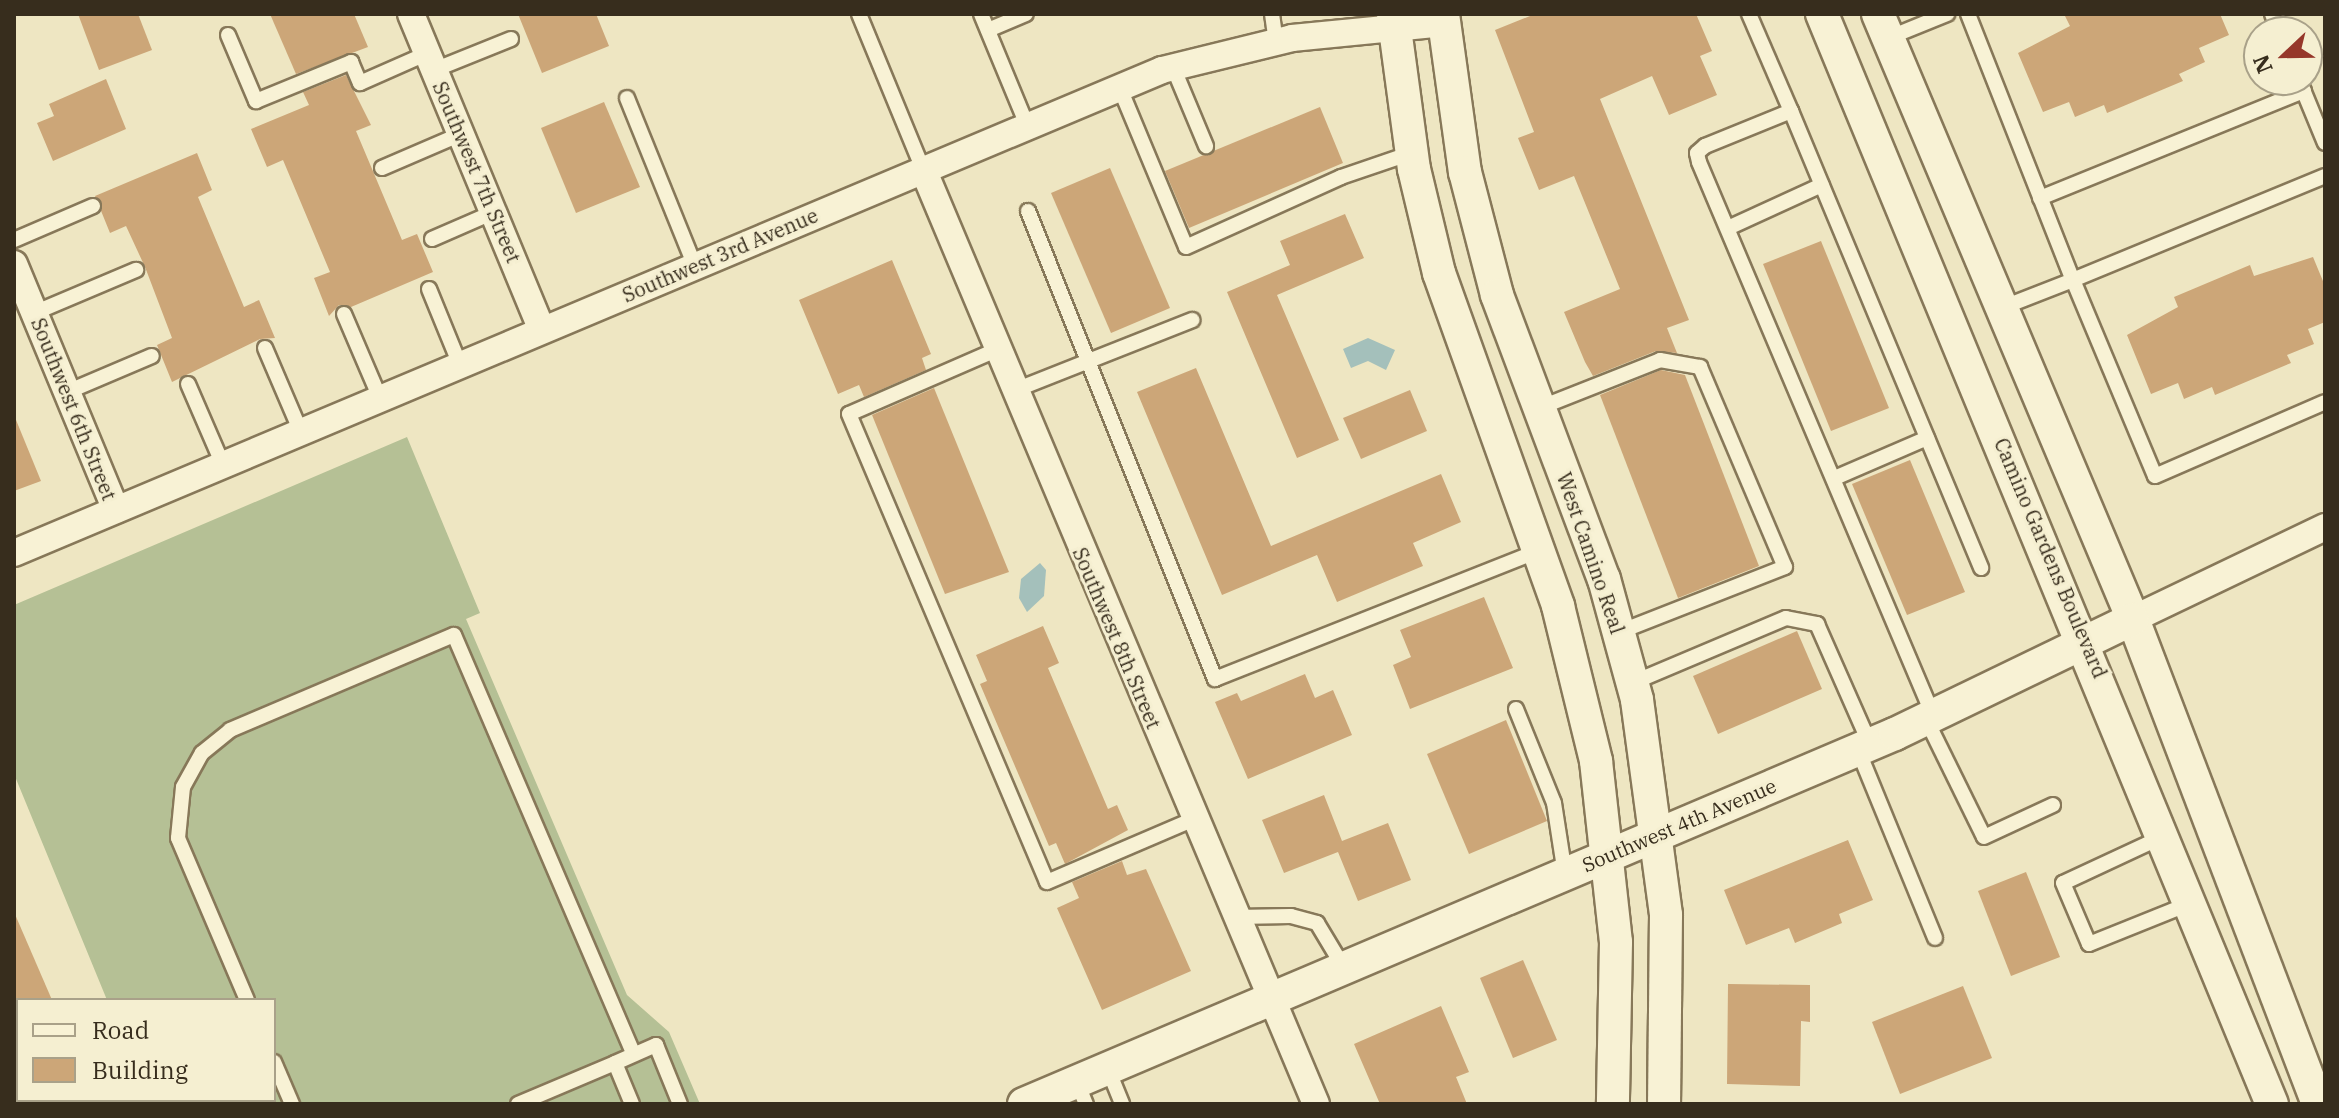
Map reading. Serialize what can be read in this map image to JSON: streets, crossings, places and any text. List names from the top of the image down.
{
  "streets": {
    "street": [
      "Southwest 7th Street",
      "Southwest 3rd Avenue",
      "Southwest 6th Street",
      "West Camino Real",
      "Camino Gardens Boulevard",
      "Southwest 8th Street",
      "Southwest 4th Avenue"
    ]
  },
  "crossings": [
    ["Southwest 7th Street", "Southwest 3rd Avenue"],
    ["Southwest 3rd Avenue", "Southwest 6th Street"],
    ["Southwest 3rd Avenue", "West Camino Real"],
    ["Southwest 3rd Avenue", "Southwest 8th Street"],
    ["West Camino Real", "Southwest 4th Avenue"],
    ["Camino Gardens Boulevard", "Southwest 4th Avenue"],
    ["Southwest 8th Street", "Southwest 4th Avenue"]
  ],
  "legend": ["Road", "Building"],
  "north": "left"
}
